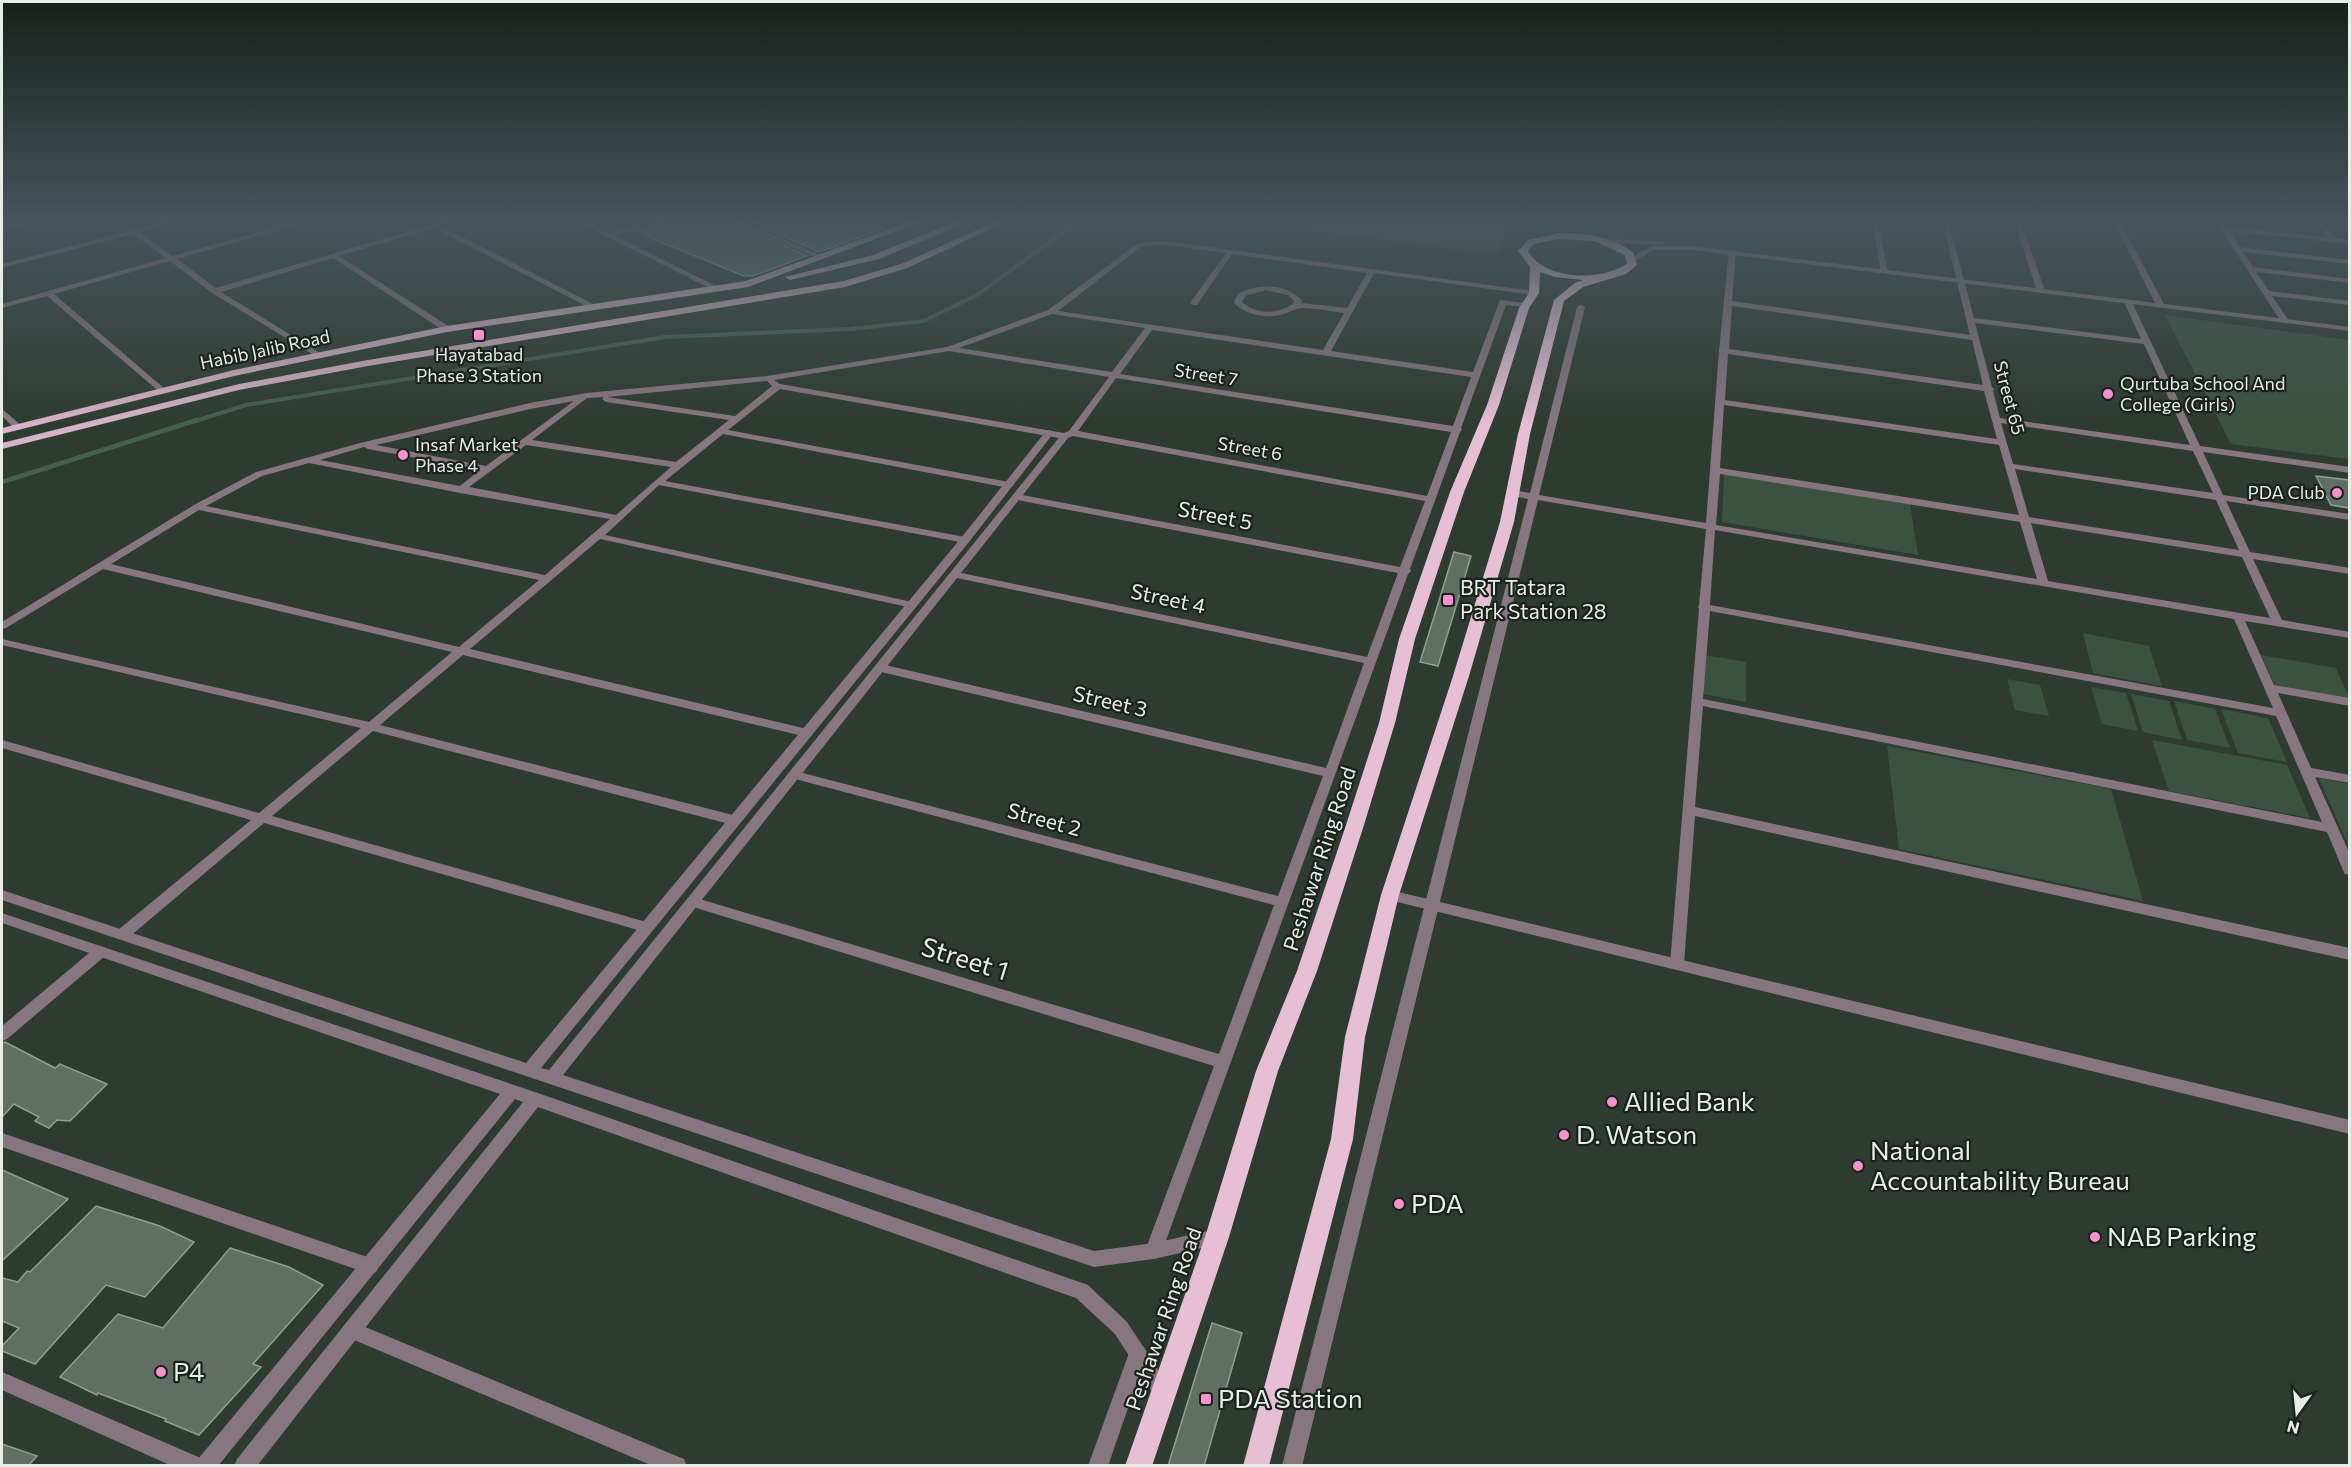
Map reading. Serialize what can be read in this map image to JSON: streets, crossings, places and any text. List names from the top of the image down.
{
  "streets": {
    "highway": ["Peshawar Ring Road"],
    "main road": ["Habib Jalib Road"],
    "street": [
      "Street 7",
      "Street 65",
      "Street 6",
      "Street 5",
      "Street 4",
      "Street 3",
      "Street 2",
      "Street 1"
    ]
  },
  "places": {
    "transit": ["Hayatabad Phase 3 Station", "BRT Tatara Park Station 28", "PDA Station"],
    "other": [
      "Qurtuba School And College (Girls)",
      "Insaf Market Phase 4",
      "PDA Club",
      "Allied Bank",
      "D. Watson",
      "National Accountability Bureau",
      "PDA",
      "NAB Parking",
      "P4"
    ]
  },
  "north": "bottom"
}
